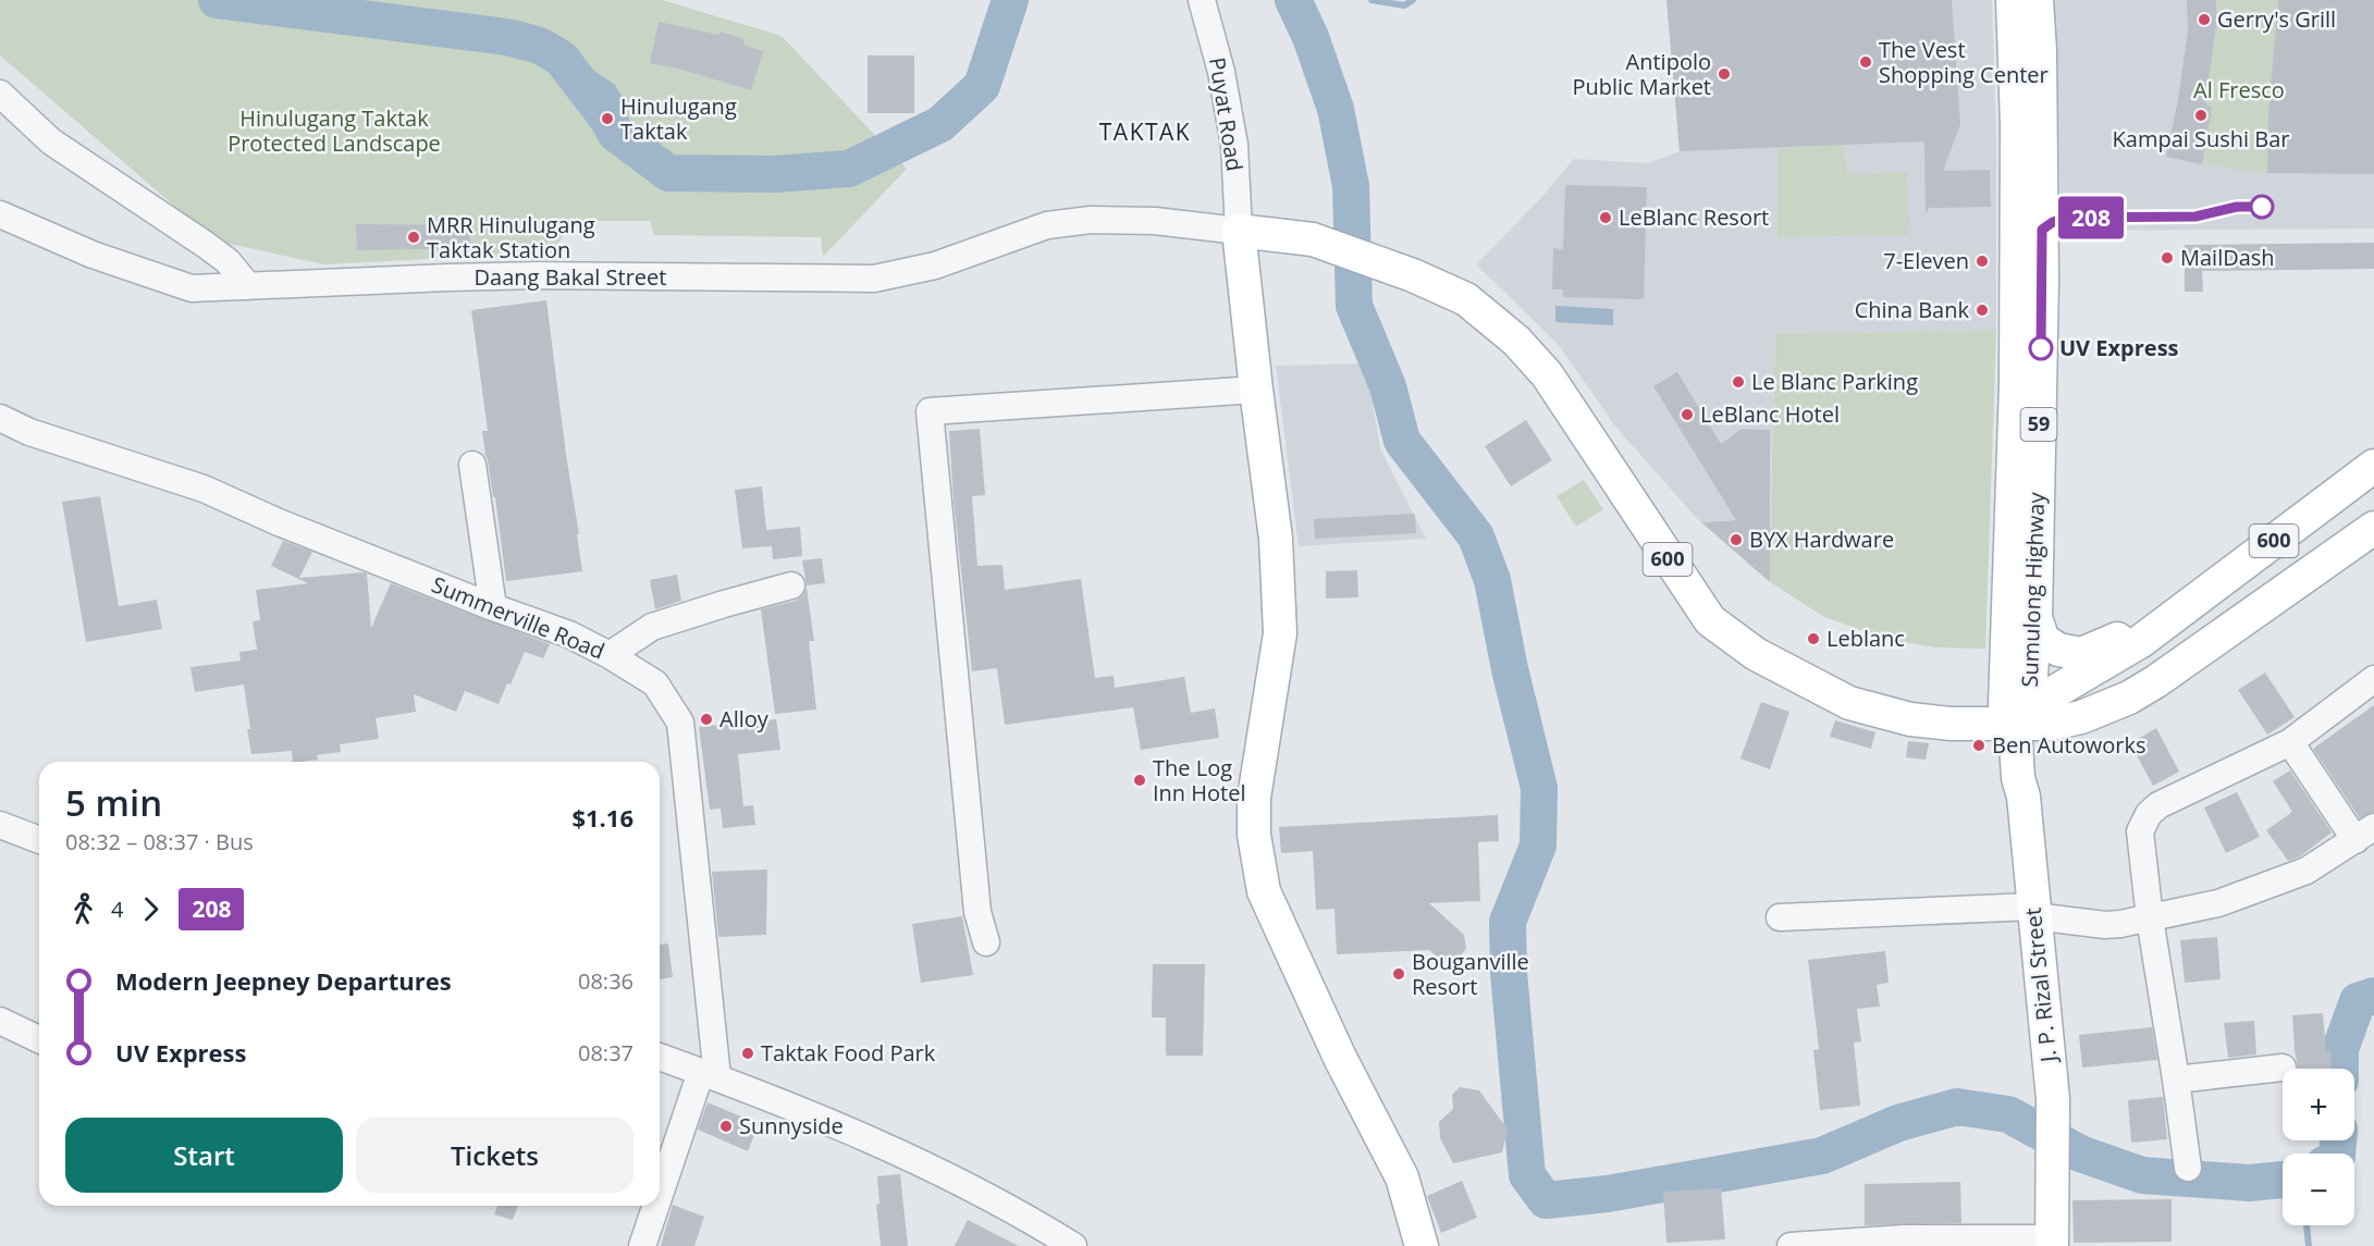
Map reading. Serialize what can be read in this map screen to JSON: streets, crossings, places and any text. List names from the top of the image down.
{
  "streets": {
    "main road": [
      "59",
      "600",
      "Sumulong Highway",
      "J. P. Rizal Street"
    ],
    "street": ["Puyat Road", "Daang Bakal Street", "Summerville Road"]
  },
  "crossings": [
    ["Puyat Road", "Daang Bakal Street"],
    ["Puyat Road", "600"],
    ["Daang Bakal Street", "600"],
    ["600", "Sumulong Highway"],
    ["600", "J. P. Rizal Street"],
    ["Sumulong Highway", "J. P. Rizal Street"]
  ],
  "districts": ["TAKTAK"],
  "parks": ["Al Fresco", "Hinulugang Taktak Protected Landscape"],
  "places": [
    "Gerry's Grill",
    "The Vest Shopping Center",
    "Antipolo Public Market",
    "Kampai Sushi Bar",
    "Hinulugang Taktak",
    "LeBlanc Resort",
    "MRR Hinulugang Taktak Station",
    "MailDash",
    "7-Eleven",
    "China Bank",
    "UV Express",
    "Le Blanc Parking",
    "LeBlanc Hotel",
    "BYX Hardware",
    "Leblanc",
    "Alloy",
    "Ben Autoworks",
    "The Log Inn Hotel",
    "Bouganville Resort",
    "Taktak Food Park",
    "Sunnyside"
  ],
  "lines": ["bus line 208"],
  "page": {
    "on_map": "208",
    "heading": ["5 min", "08:32 – 08:37 · Bus", "$1.16"],
    "legs": ["4", "208"],
    "list": [
      {
        "name": "Modern Jeepney Departures",
        "value": "08:36"
      },
      {
        "name": "UV Express",
        "value": "08:37"
      }
    ],
    "map_buttons": ["+", "−"],
    "buttons": ["Start", "Tickets"]
  }
}
